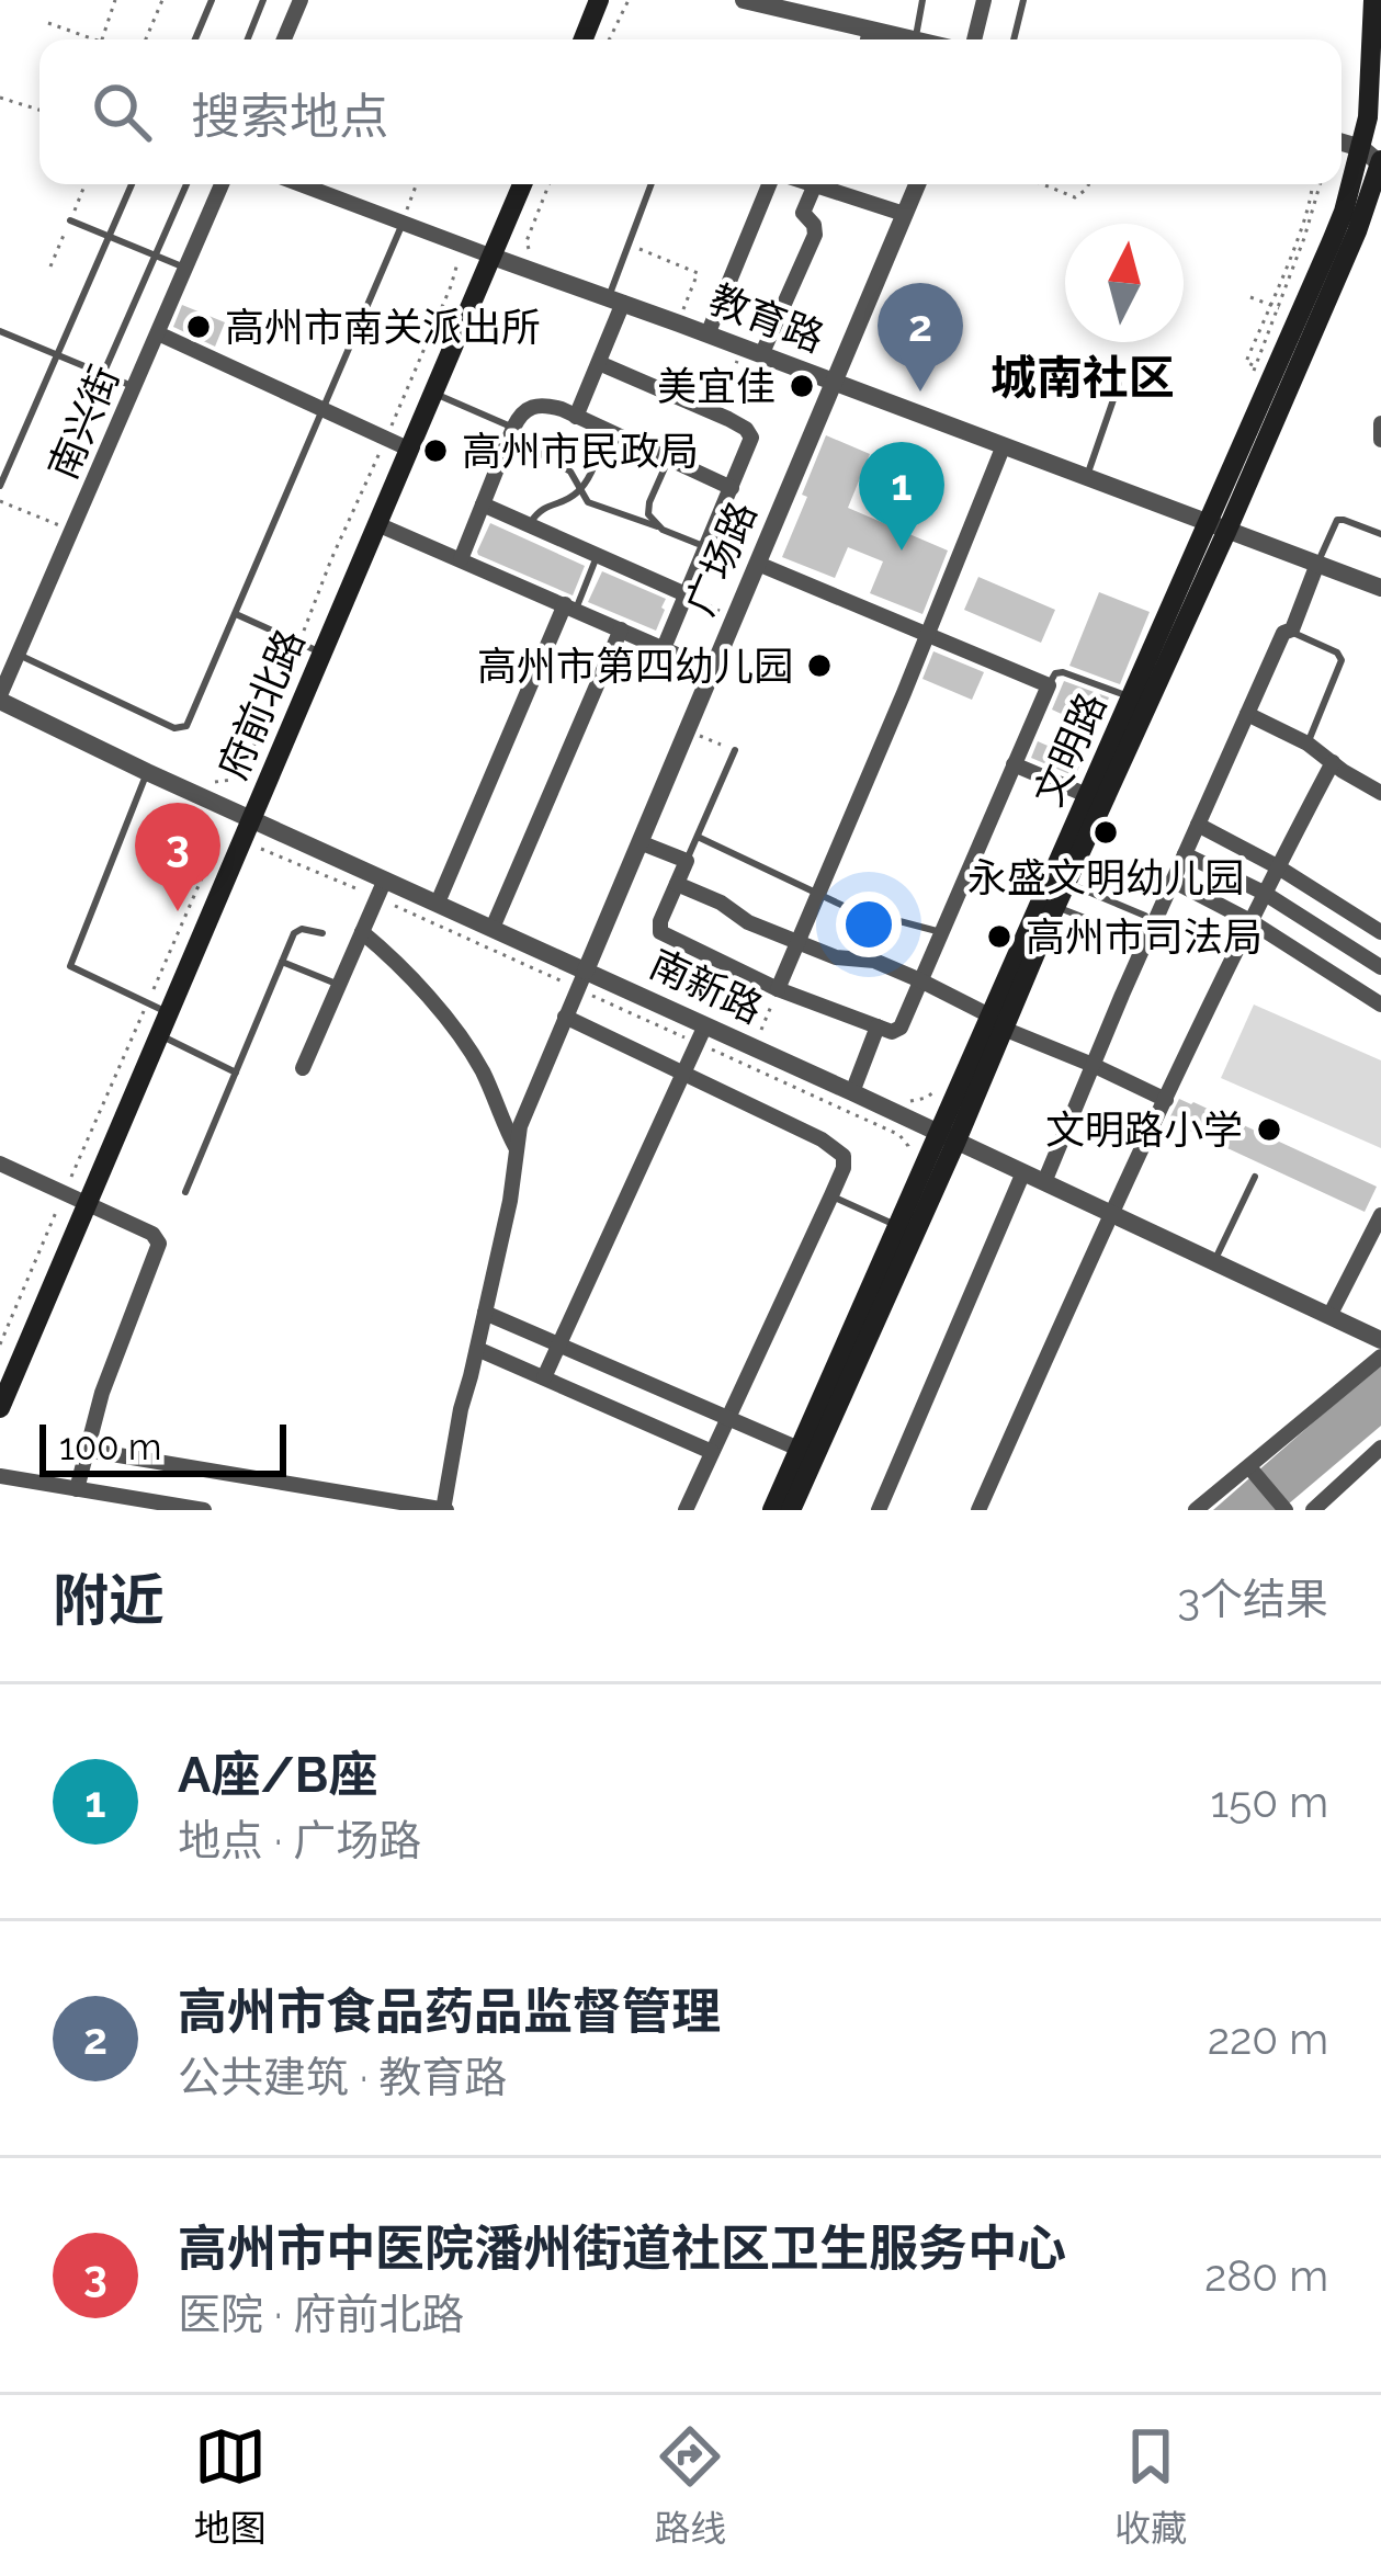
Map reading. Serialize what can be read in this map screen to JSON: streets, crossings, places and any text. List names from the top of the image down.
{
  "streets": {
    "main road": ["府前北路", "文明路"],
    "street": [
      "教育路",
      "南兴街",
      "广场路",
      "南新路"
    ]
  },
  "crossings": [
    ["教育路", "广场路"],
    ["教育路", "府前北路"],
    ["教育路", "文明路"],
    ["南兴街", "南新路"],
    ["广场路", "南新路"],
    ["府前北路", "南新路"],
    ["文明路", "南新路"]
  ],
  "districts": ["城南社区"],
  "places": [
    "高州市南关派出所",
    "美宜佳",
    "高州市民政局",
    "高州市第四幼儿园",
    "永盛文明幼儿园",
    "高州市司法局",
    "文明路小学"
  ],
  "scale_bar": "100 m",
  "north": "top",
  "page": {
    "search": "搜索地点",
    "pins": ["2", "1", "3"],
    "scale": "100 m",
    "heading": ["附近", "3个结果"],
    "list": [
      {
        "mark": "1",
        "name": "A座/B座",
        "note": "地点 · 广场路",
        "value": "150 m"
      },
      {
        "mark": "2",
        "name": "高州市食品药品监督管理",
        "note": "公共建筑 · 教育路",
        "value": "220 m"
      },
      {
        "mark": "3",
        "name": "高州市中医院潘州街道社区卫生服务中心",
        "note": "医院 · 府前北路",
        "value": "280 m"
      }
    ],
    "nav": ["地图", "路线", "收藏"]
  }
}
